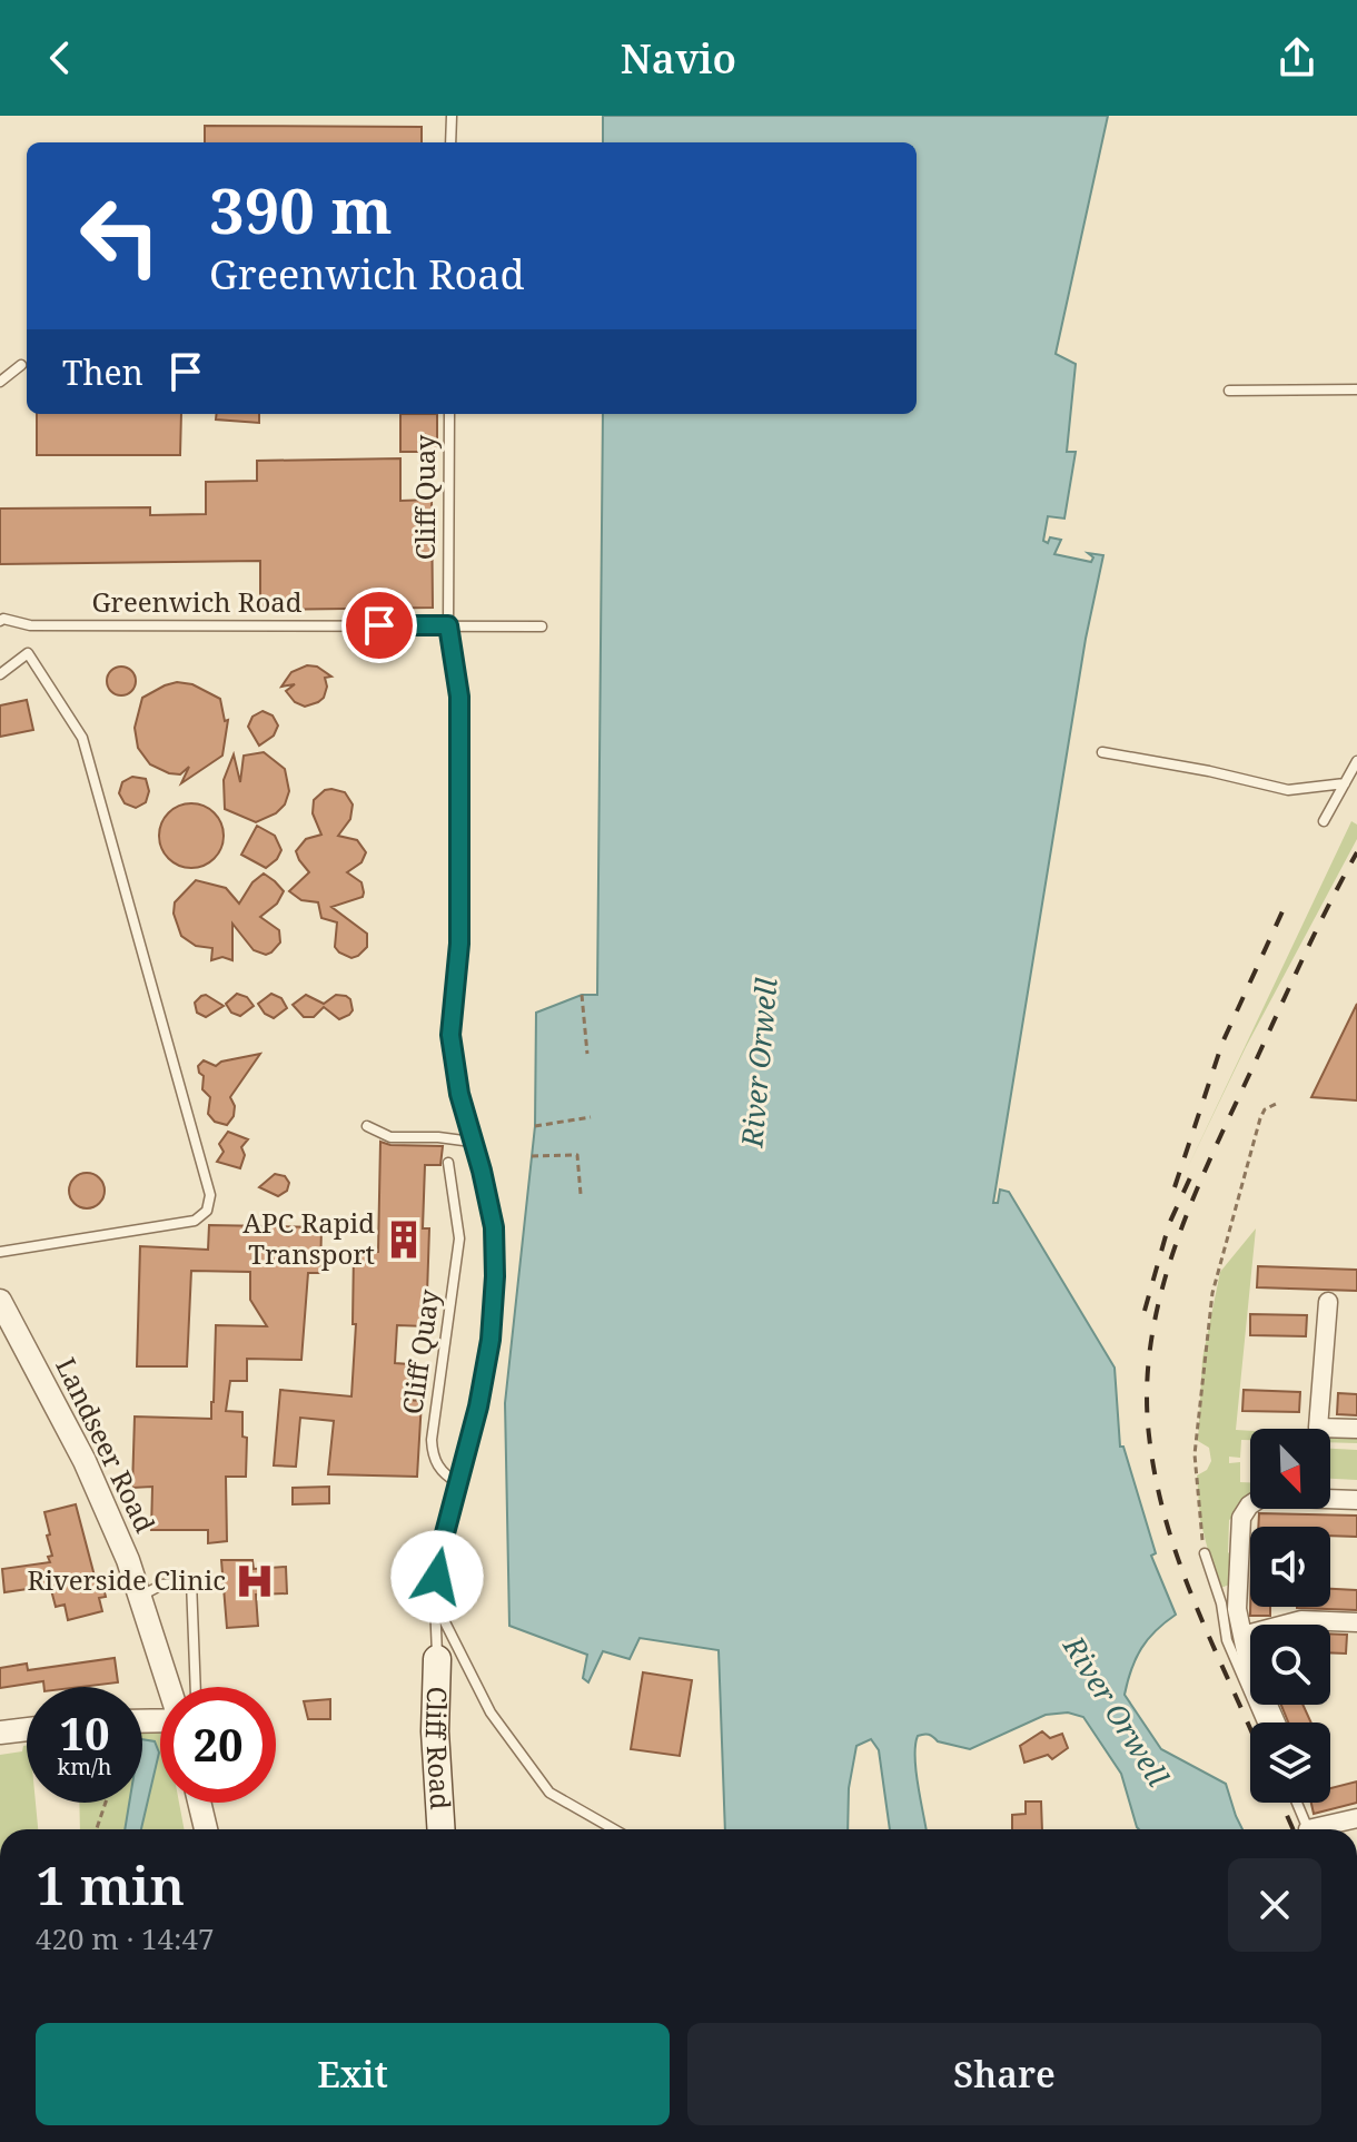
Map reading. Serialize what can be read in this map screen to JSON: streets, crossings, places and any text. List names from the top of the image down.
{
  "streets": {
    "main road": ["Cliff Road"],
    "street": ["Landseer Road"],
    "lane": ["Cliff Quay", "Greenwich Road"]
  },
  "crossings": [
    ["Cliff Quay", "Greenwich Road"],
    ["Cliff Quay", "Cliff Road"]
  ],
  "water": ["River Orwell"],
  "places": {
    "building": ["APC Rapid Transport"],
    "hospital": ["Riverside Clinic"]
  },
  "north": "bottom right",
  "page": {
    "header": "Navio",
    "turn": ["390 m", "Greenwich Road"],
    "then": "Then",
    "speed": "10 km/h",
    "limit": "20",
    "heading": ["1 min", "420 m · 14:47"],
    "buttons": ["Exit", "Share"]
  }
}
